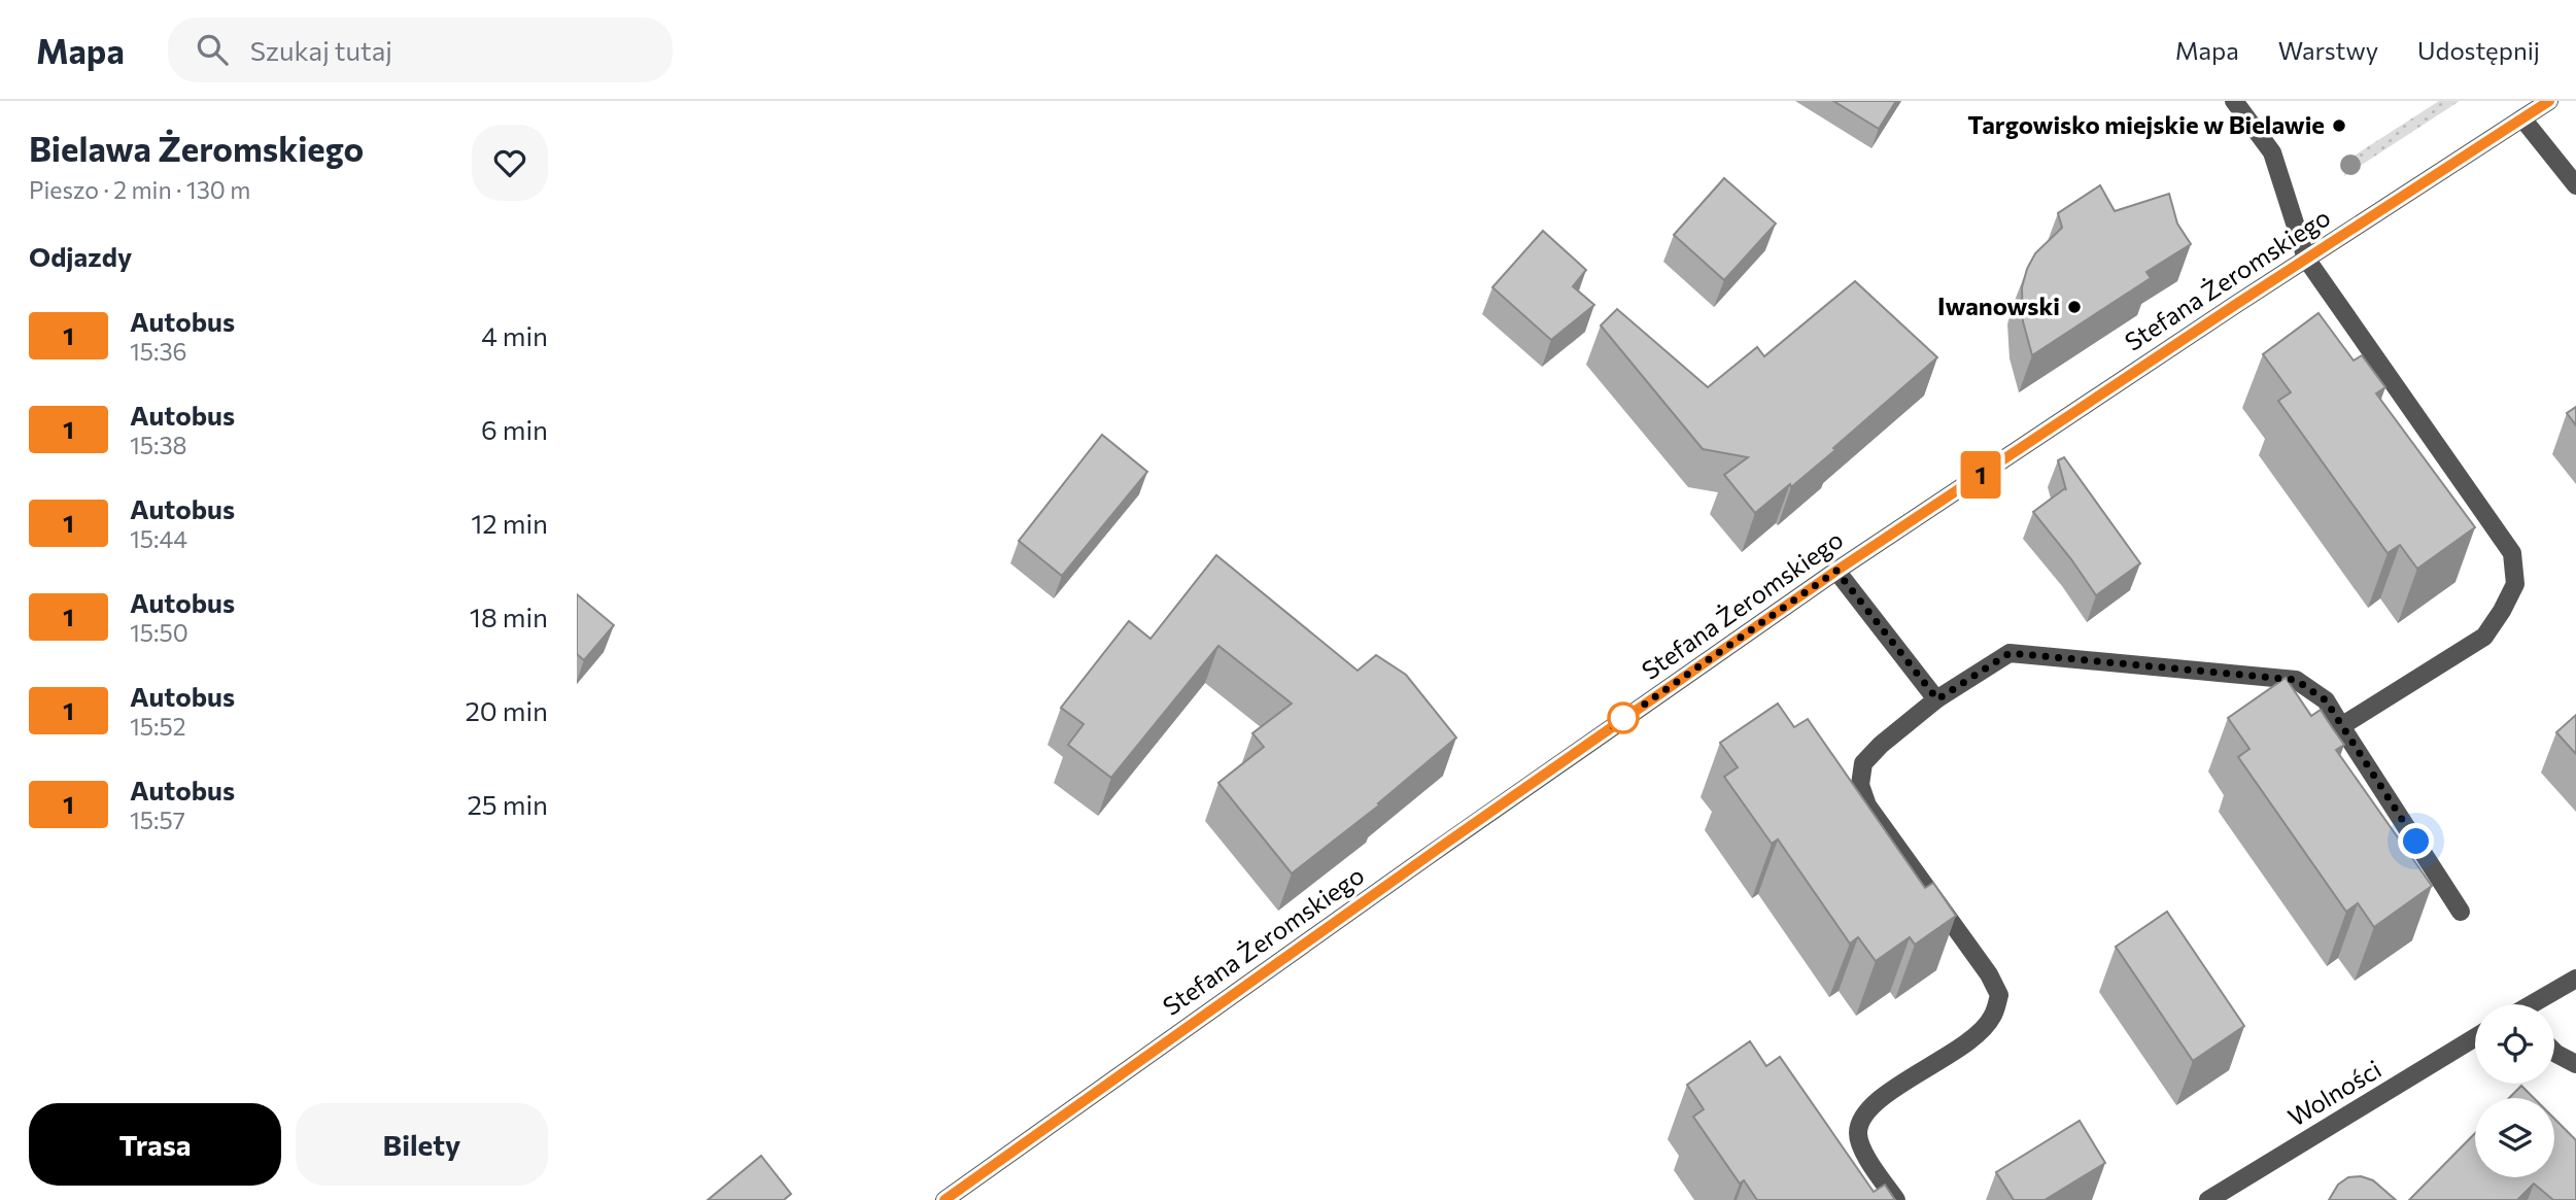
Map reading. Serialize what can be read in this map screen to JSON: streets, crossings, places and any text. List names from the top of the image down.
{
  "streets": {
    "street": ["Stefana Żeromskiego", "Wolności"]
  },
  "places": ["Targowisko miejskie w Bielawie", "Iwanowski"],
  "lines": ["bus line 1"],
  "page": {
    "header": "Mapa",
    "search": "Szukaj tutaj",
    "nav": ["Mapa", "Warstwy", "Udostępnij"],
    "heading": [
      ["Bielawa Żeromskiego", "Pieszo · 2 min · 130 m"],
      "Odjazdy"
    ],
    "on_map": "1",
    "list": [
      {
        "mark": "1",
        "name": "Autobus",
        "note": "15:36",
        "value": "4 min"
      },
      {
        "mark": "1",
        "name": "Autobus",
        "note": "15:38",
        "value": "6 min"
      },
      {
        "mark": "1",
        "name": "Autobus",
        "note": "15:44",
        "value": "12 min"
      },
      {
        "mark": "1",
        "name": "Autobus",
        "note": "15:50",
        "value": "18 min"
      },
      {
        "mark": "1",
        "name": "Autobus",
        "note": "15:52",
        "value": "20 min"
      },
      {
        "mark": "1",
        "name": "Autobus",
        "note": "15:57",
        "value": "25 min"
      }
    ],
    "buttons": ["Trasa", "Bilety"]
  }
}
